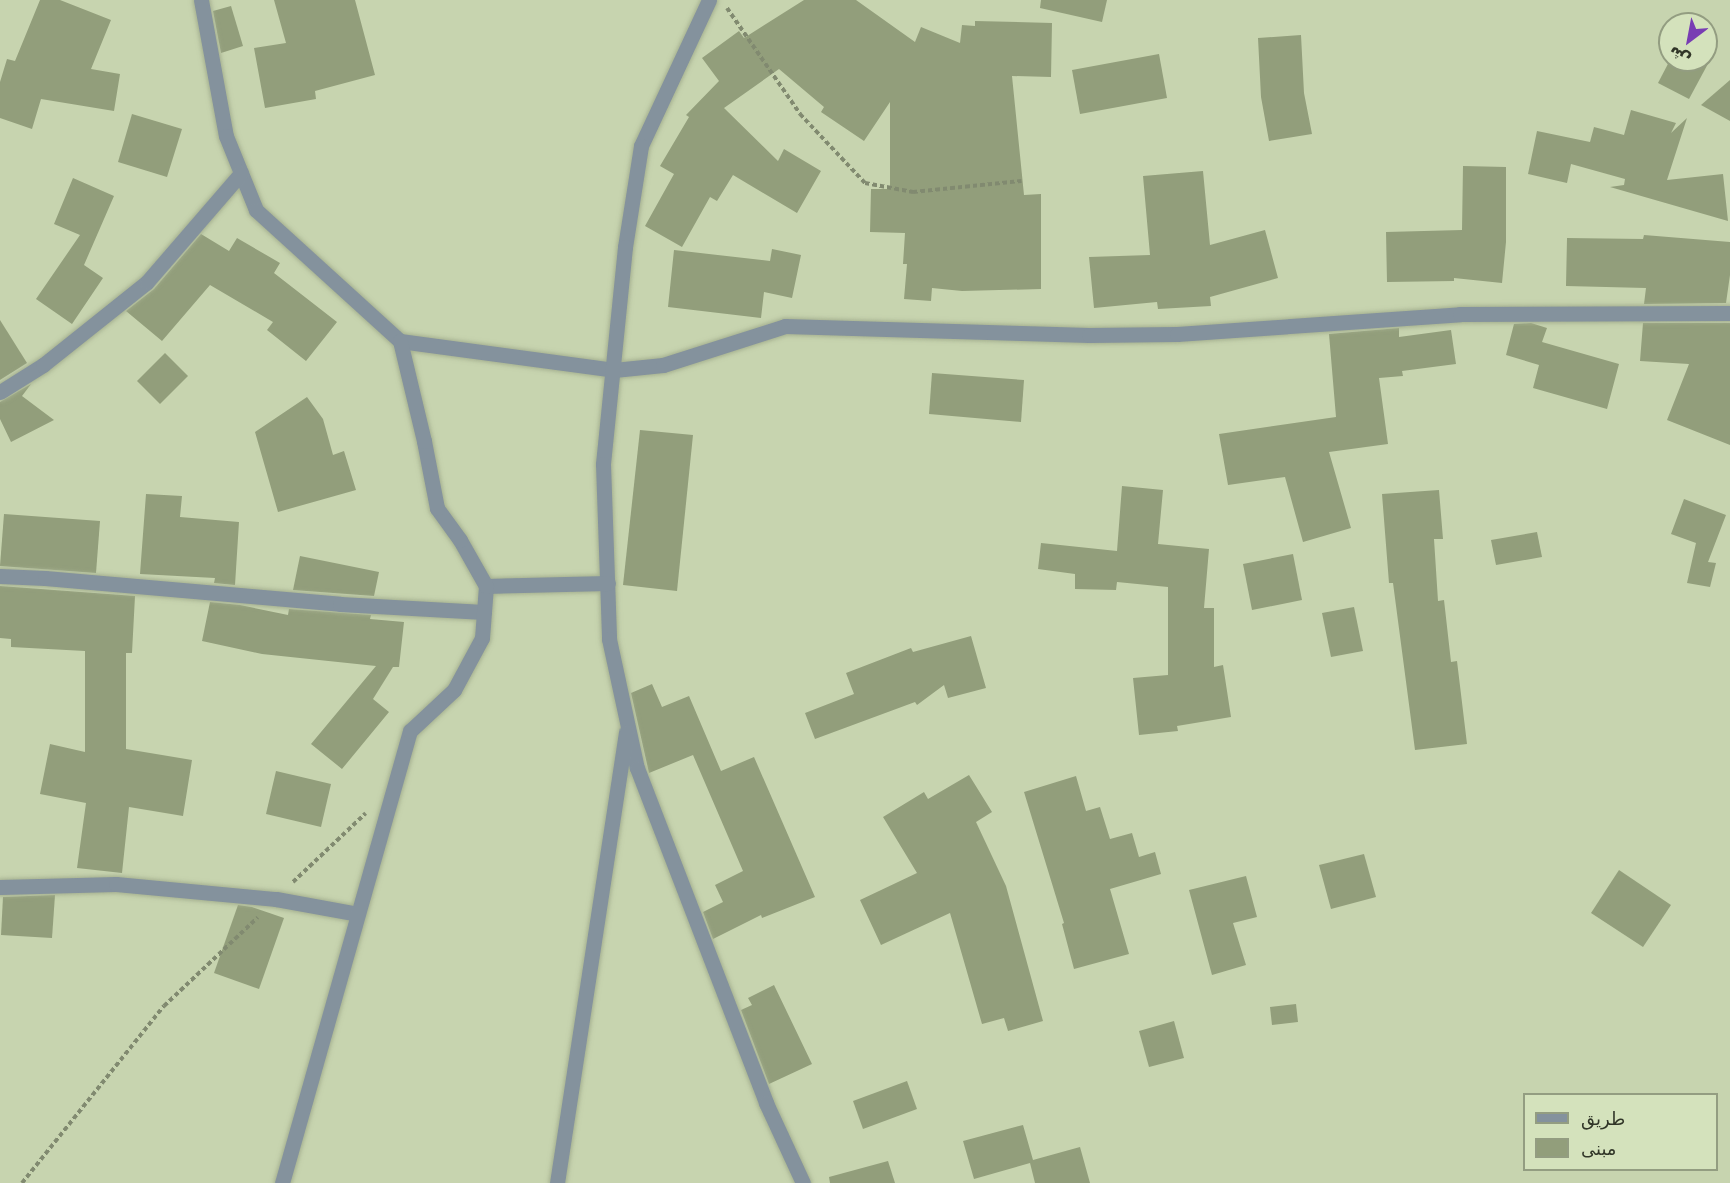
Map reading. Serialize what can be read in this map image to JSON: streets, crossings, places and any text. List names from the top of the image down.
{
  "legend": ["طريق", "مبنى"],
  "north": "bottom left"
}
